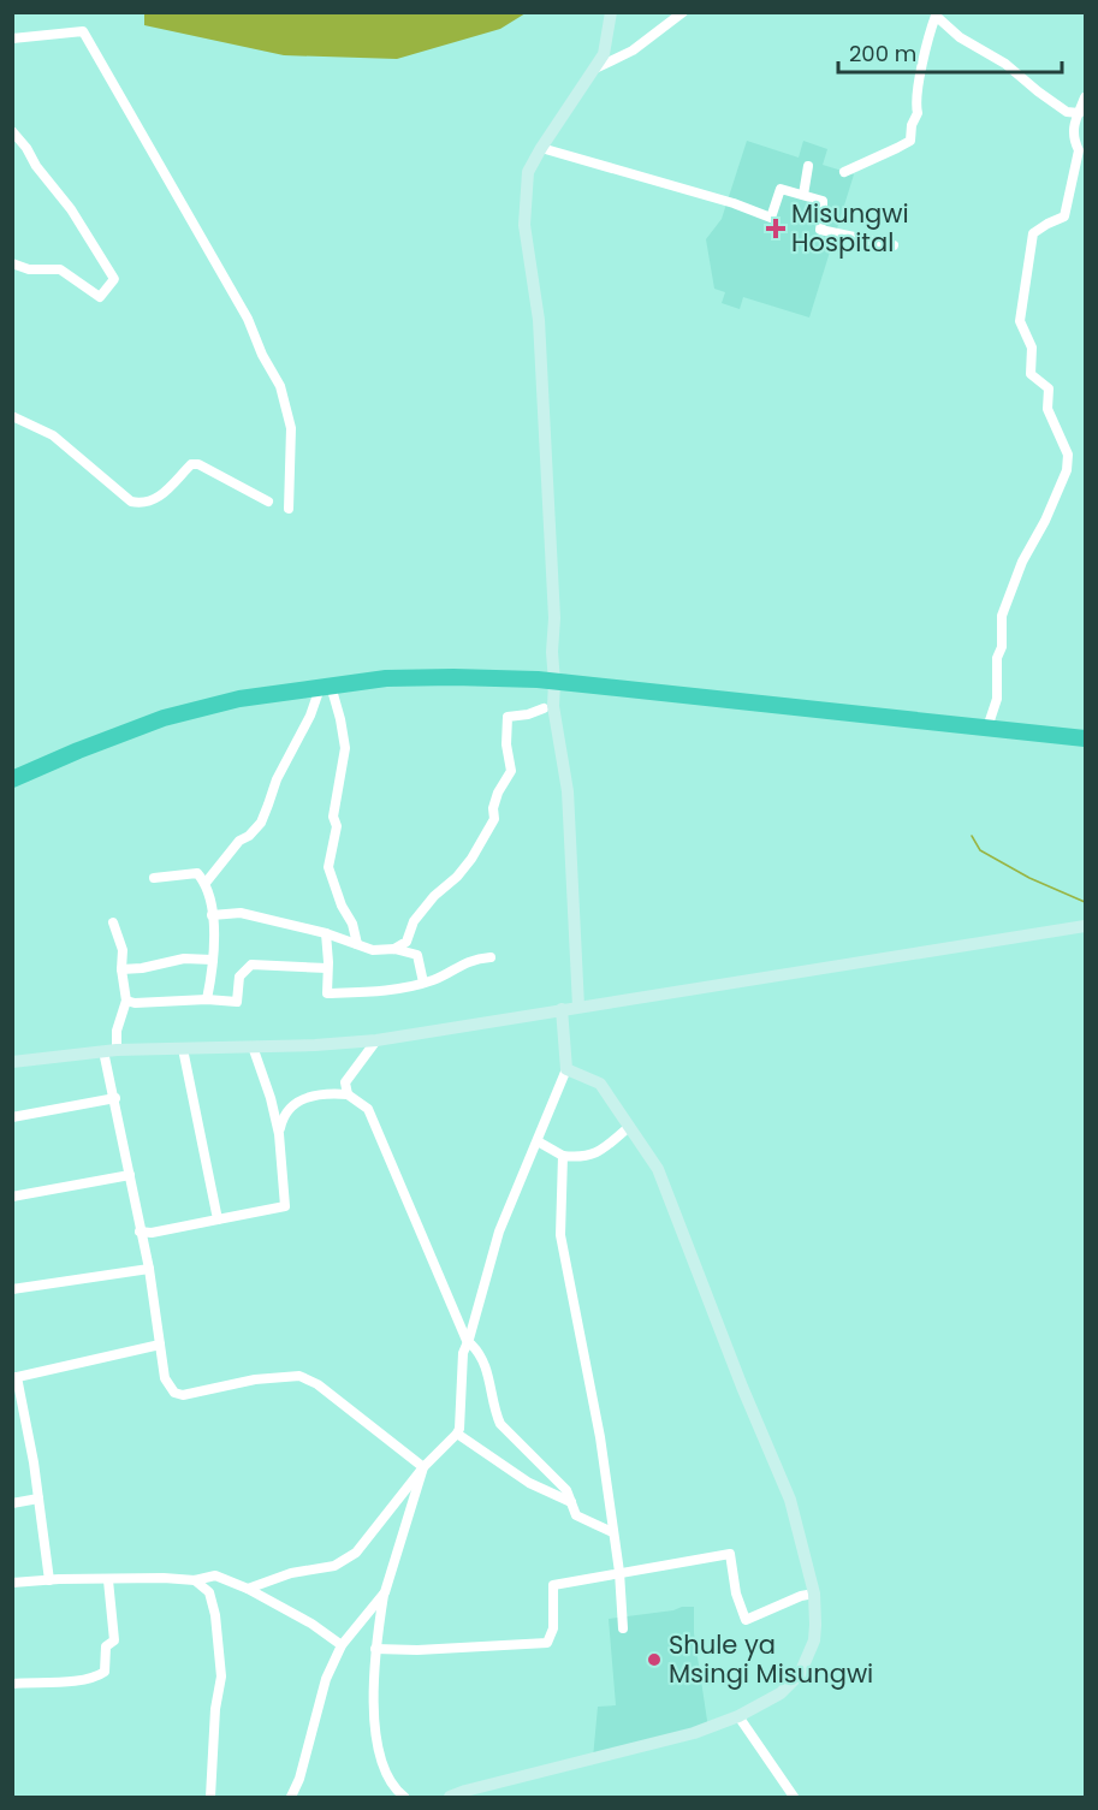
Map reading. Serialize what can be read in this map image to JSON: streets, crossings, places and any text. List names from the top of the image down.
{
  "places": {
    "health": ["Misungwi Hospital"],
    "other": ["Shule ya Msingi Misungwi"]
  },
  "scale_bar": "200 m"
}
